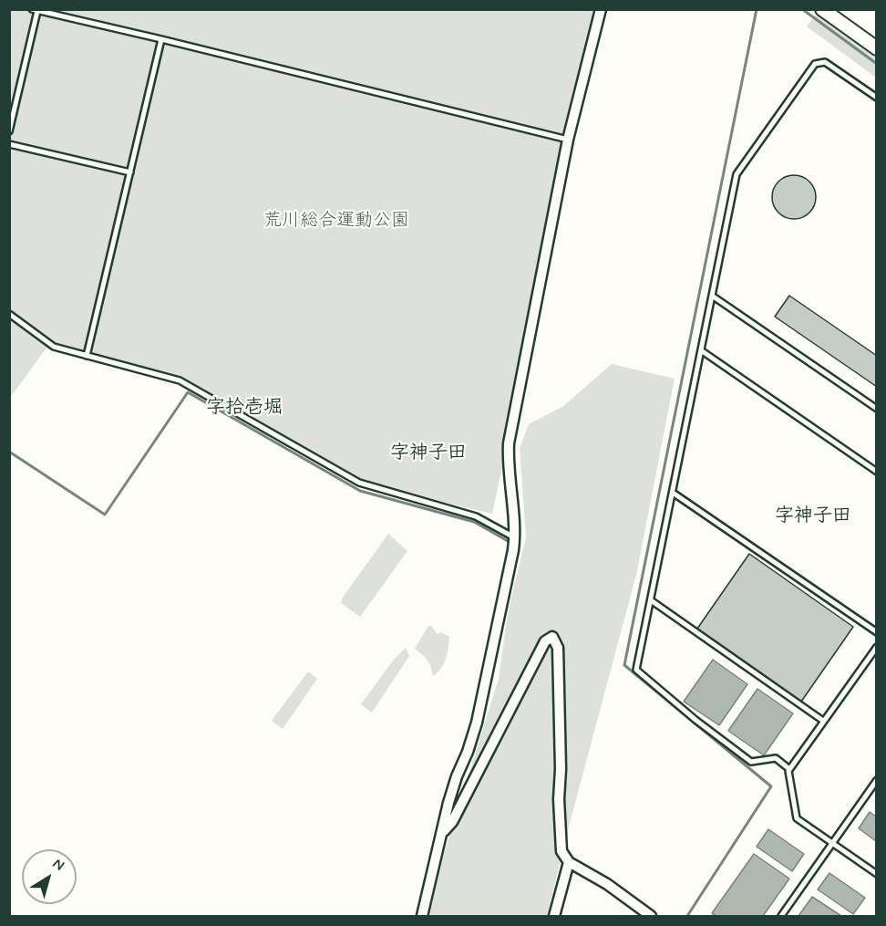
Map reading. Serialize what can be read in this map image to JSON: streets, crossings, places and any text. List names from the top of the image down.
{
  "districts": ["字拾壱堀", "字神子田", "字神子田"],
  "parks": ["荒川総合運動公園"],
  "north": "top right"
}
